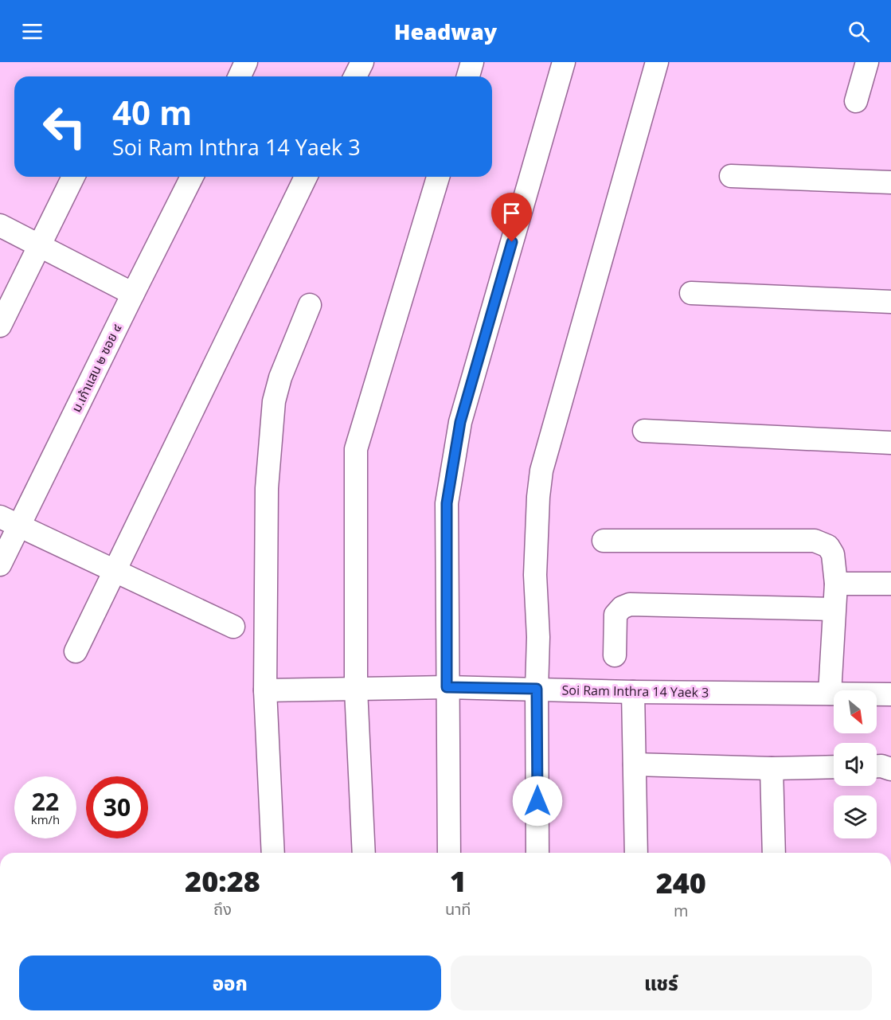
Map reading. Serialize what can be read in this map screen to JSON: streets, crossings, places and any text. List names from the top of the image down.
{
  "streets": {
    "street": ["ม.เก้าแสน ๒ ซอย ๔", "Soi Ram Inthra 14 Yaek 3"]
  },
  "north": "bottom right",
  "page": {
    "header": "Headway",
    "turn": ["40 m", "Soi Ram Inthra 14 Yaek 3"],
    "speed": "22 km/h",
    "limit": "30",
    "eta": [
      "20:28",
      "ถึง",
      "1",
      "นาที",
      "240",
      "m"
    ],
    "buttons": ["ออก", "แชร์"]
  }
}
